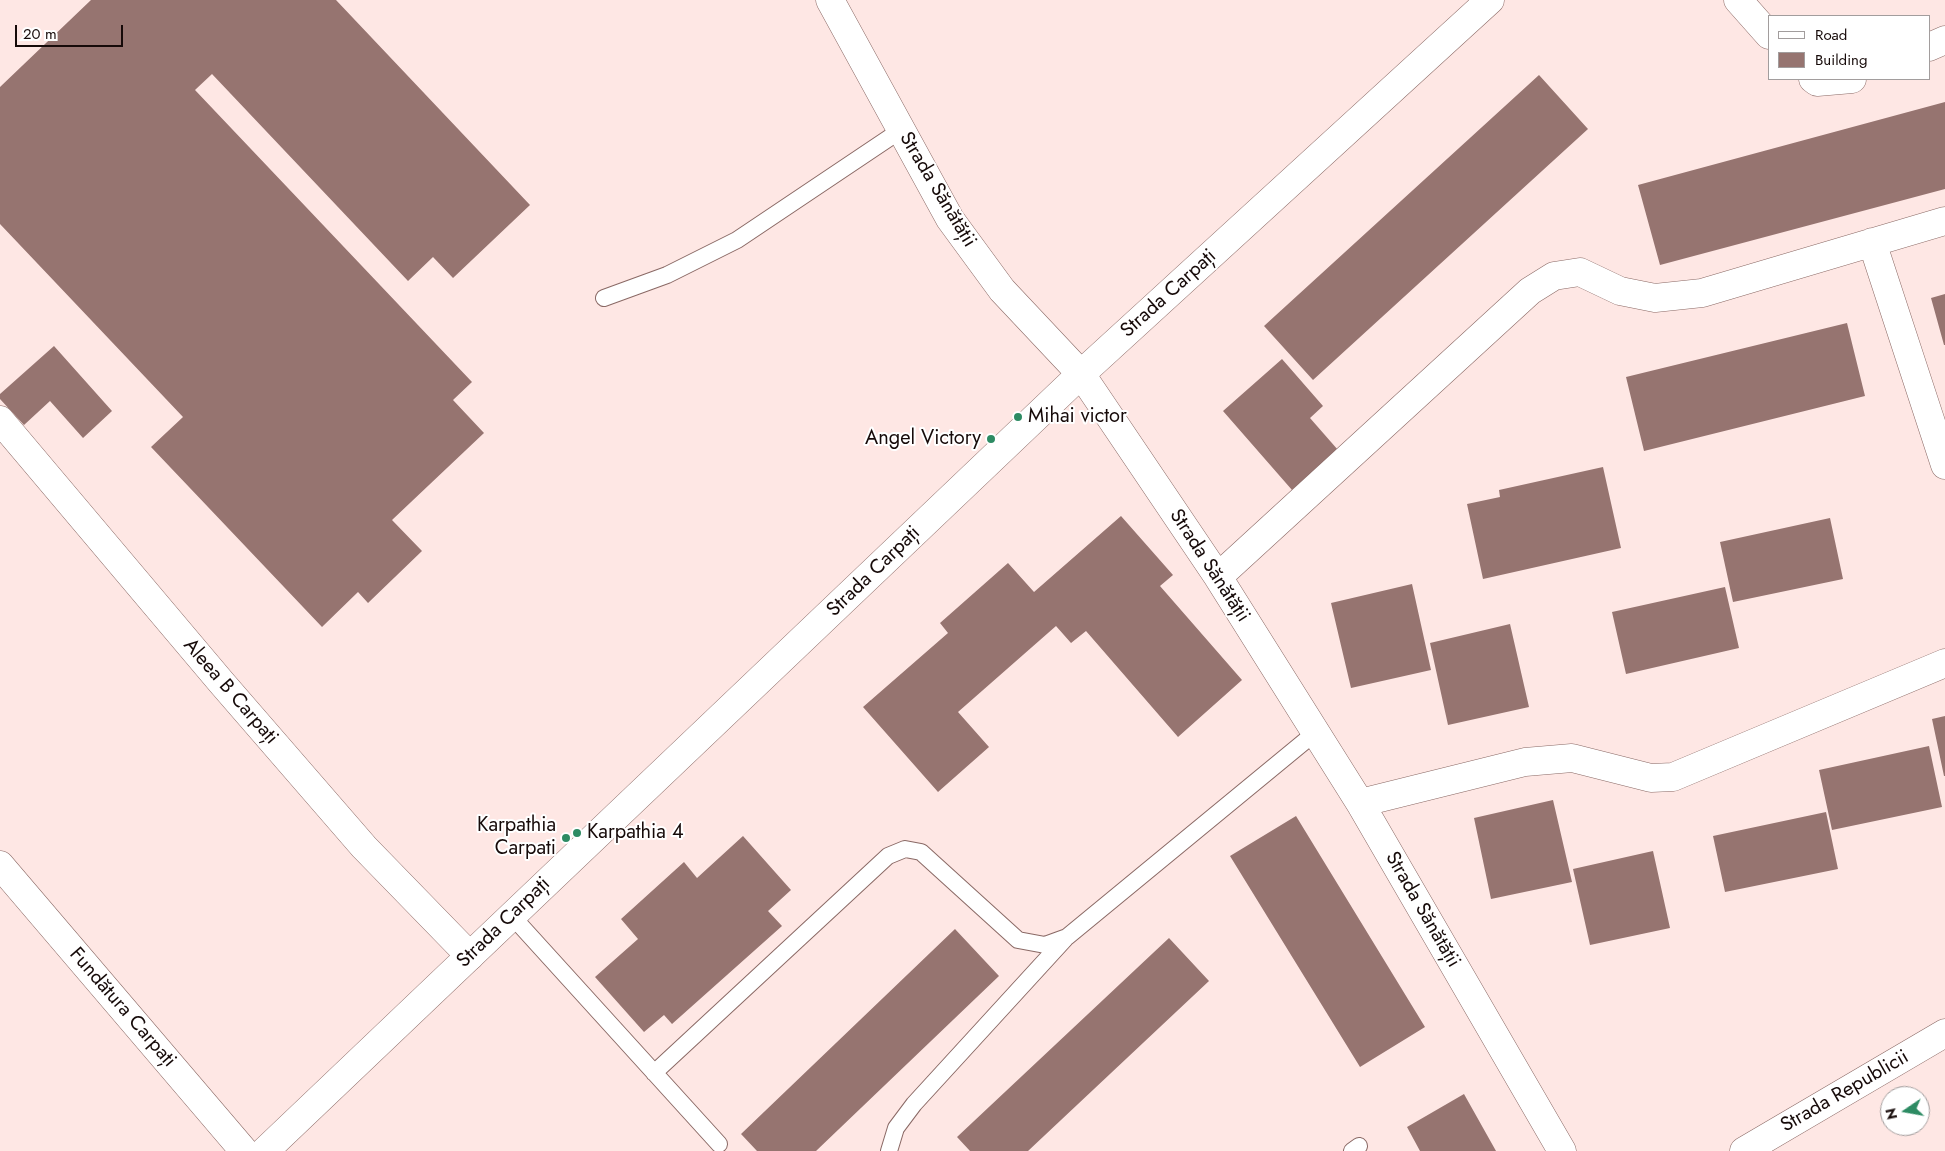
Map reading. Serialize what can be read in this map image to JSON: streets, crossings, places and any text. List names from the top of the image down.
{
  "streets": {
    "street": [
      "Strada Sănătății",
      "Strada Carpați",
      "Aleea B Carpați",
      "Fundătura Carpați",
      "Strada Republicii"
    ]
  },
  "crossings": [
    ["Strada Sănătății", "Strada Carpați"],
    ["Strada Carpați", "Aleea B Carpați"]
  ],
  "places": [
    "Mihai victor",
    "Angel Victory",
    "Karpathia 4",
    "Karpathia Carpati"
  ],
  "legend": ["Road", "Building"],
  "scale_bar": "20 m",
  "north": "left"
}
